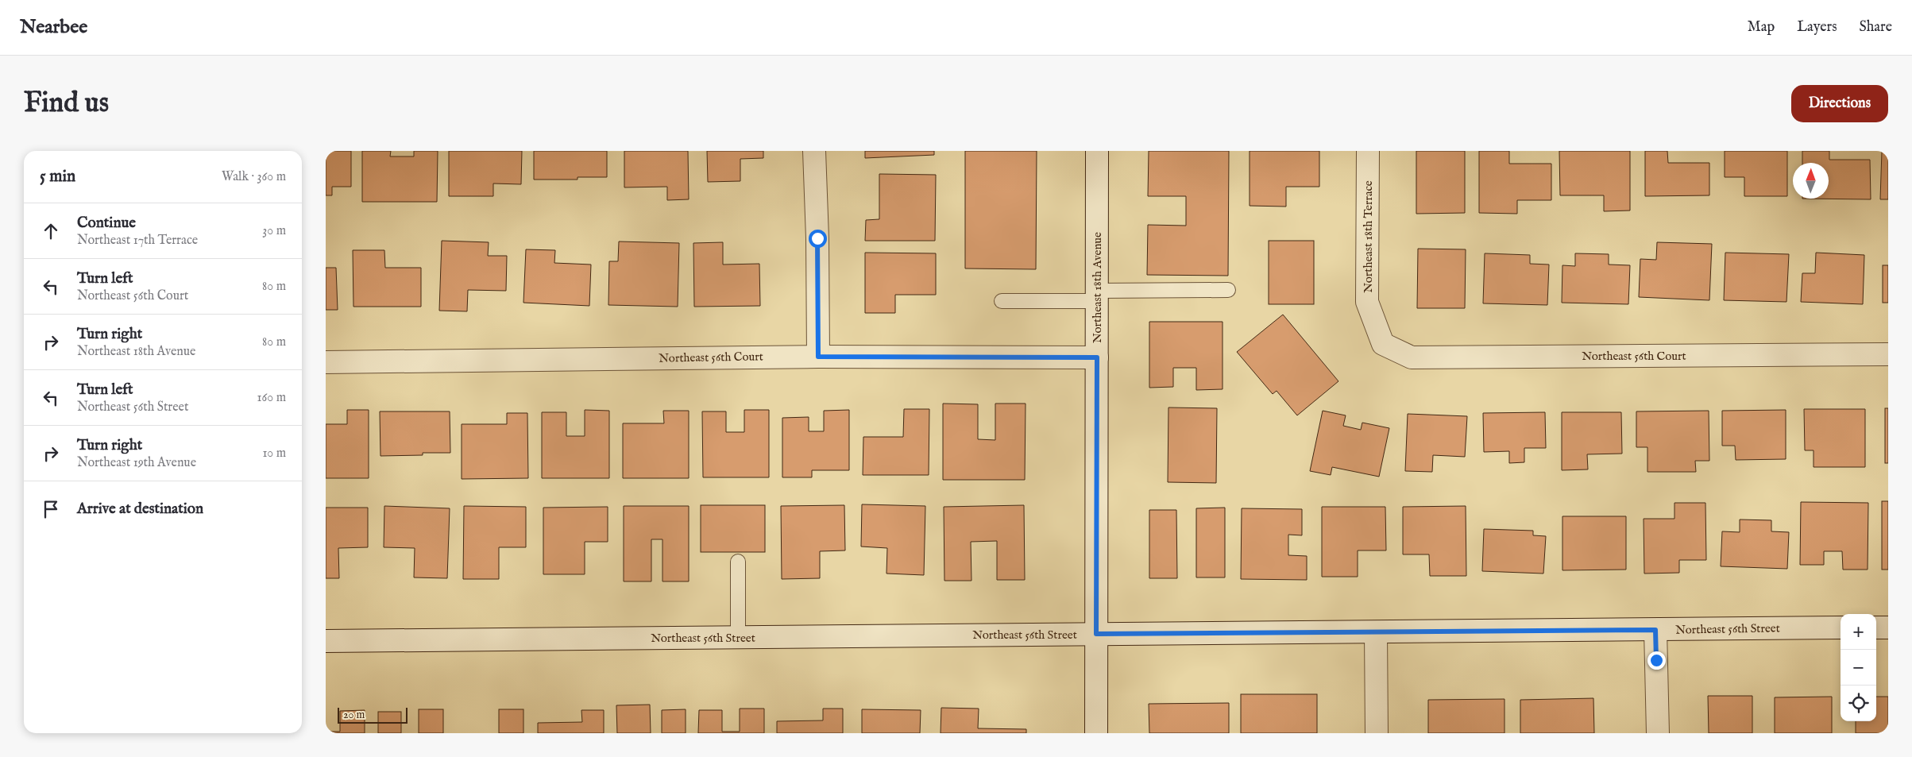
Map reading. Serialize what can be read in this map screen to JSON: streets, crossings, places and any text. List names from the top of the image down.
{
  "streets": {
    "street": [
      "Northeast 18th Terrace",
      "Northeast 18th Avenue",
      "Northeast 56th Court",
      "Northeast 56th Street"
    ]
  },
  "crossings": [
    ["Northeast 18th Terrace", "Northeast 56th Court"],
    ["Northeast 18th Avenue", "Northeast 56th Court"],
    ["Northeast 18th Avenue", "Northeast 56th Street"]
  ],
  "scale_bar": "20 m",
  "north": "top",
  "page": {
    "header": "Nearbee",
    "nav": ["Map", "Layers", "Share"],
    "buttons": "Directions",
    "title": "Find us",
    "heading": ["5 min", "Walk · 360 m"],
    "list": [
      ["Continue", "Northeast 17th Terrace", "30 m"],
      ["Turn left", "Northeast 56th Court", "80 m"],
      ["Turn right", "Northeast 18th Avenue", "80 m"],
      ["Turn left", "Northeast 56th Street", "160 m"],
      ["Turn right", "Northeast 19th Avenue", "10 m"],
      "Arrive at destination"
    ],
    "map_buttons": ["+", "−"],
    "scale": "20 m"
  }
}
